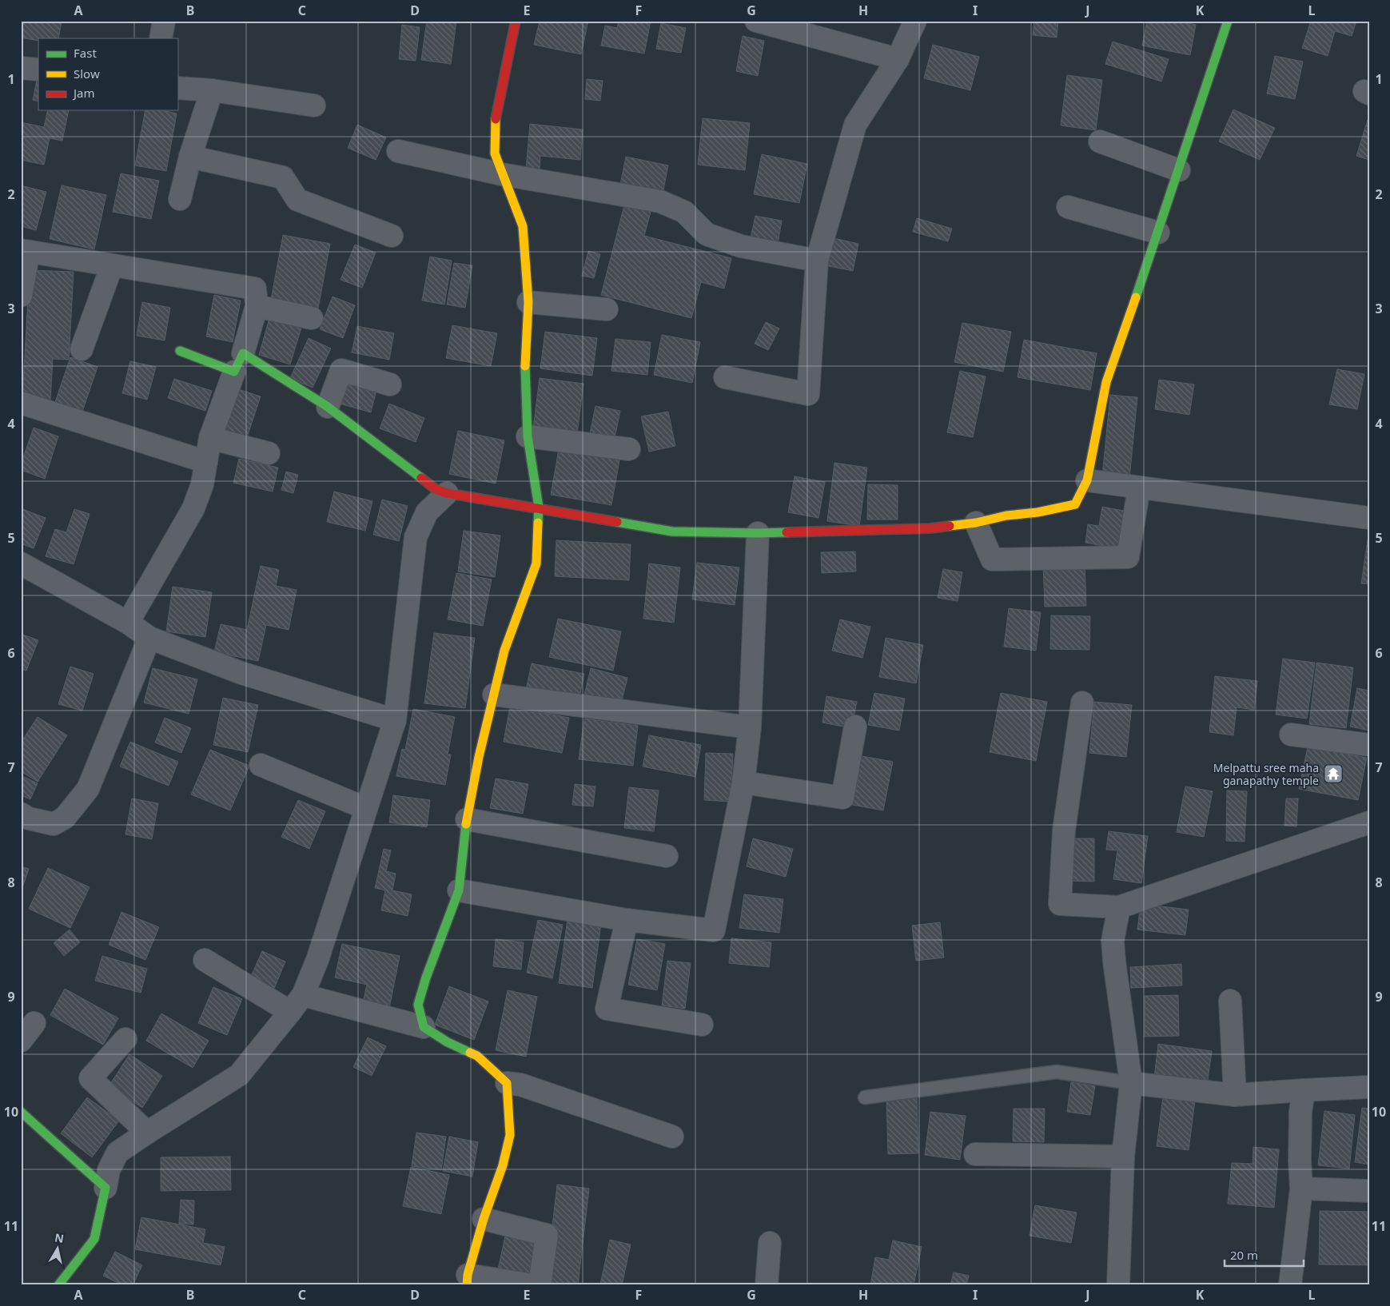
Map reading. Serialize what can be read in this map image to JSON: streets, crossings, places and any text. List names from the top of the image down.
{
  "places": {
    "temple": ["Melpattu sree maha ganapathy temple"]
  },
  "legend": ["Fast", "Slow", "Jam"],
  "scale_bar": "20 m",
  "north": "top",
  "grid": {
    "columns": [
      "A",
      "B",
      "C",
      "D",
      "E",
      "F",
      "G",
      "H",
      "I",
      "J",
      "K",
      "L"
    ],
    "rows": [
      "1",
      "2",
      "3",
      "4",
      "5",
      "6",
      "7",
      "8",
      "9",
      "10",
      "11"
    ]
  }
}
